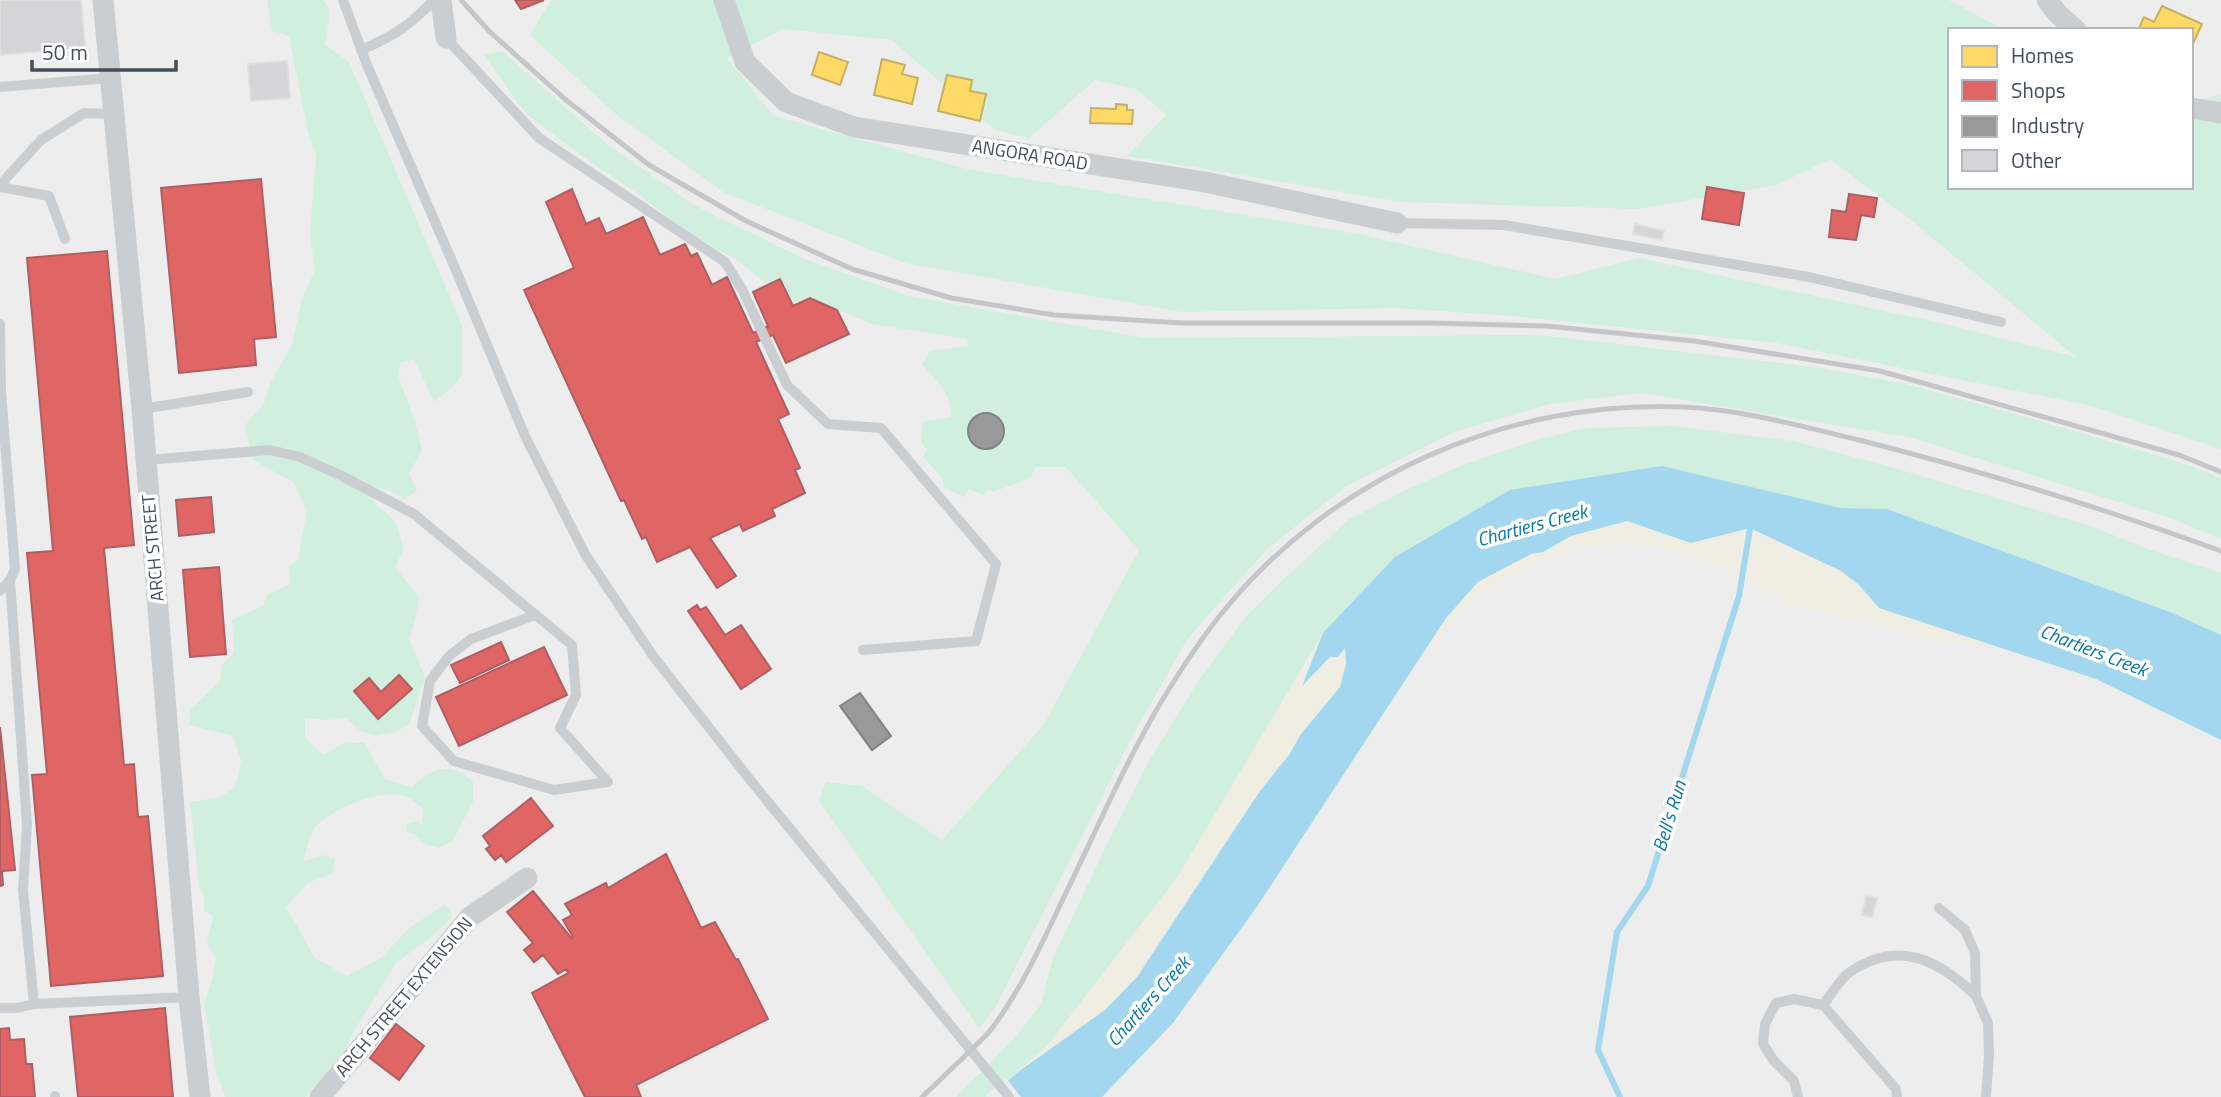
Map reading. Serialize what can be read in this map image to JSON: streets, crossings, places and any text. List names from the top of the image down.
{
  "streets": {
    "street": ["ANGORA ROAD", "ARCH STREET", "ARCH STREET EXTENSION"]
  },
  "water": ["Chartiers Creek", "Bell's Run"],
  "legend": [
    "Homes",
    "Shops",
    "Industry",
    "Other"
  ],
  "scale_bar": "50 m"
}
